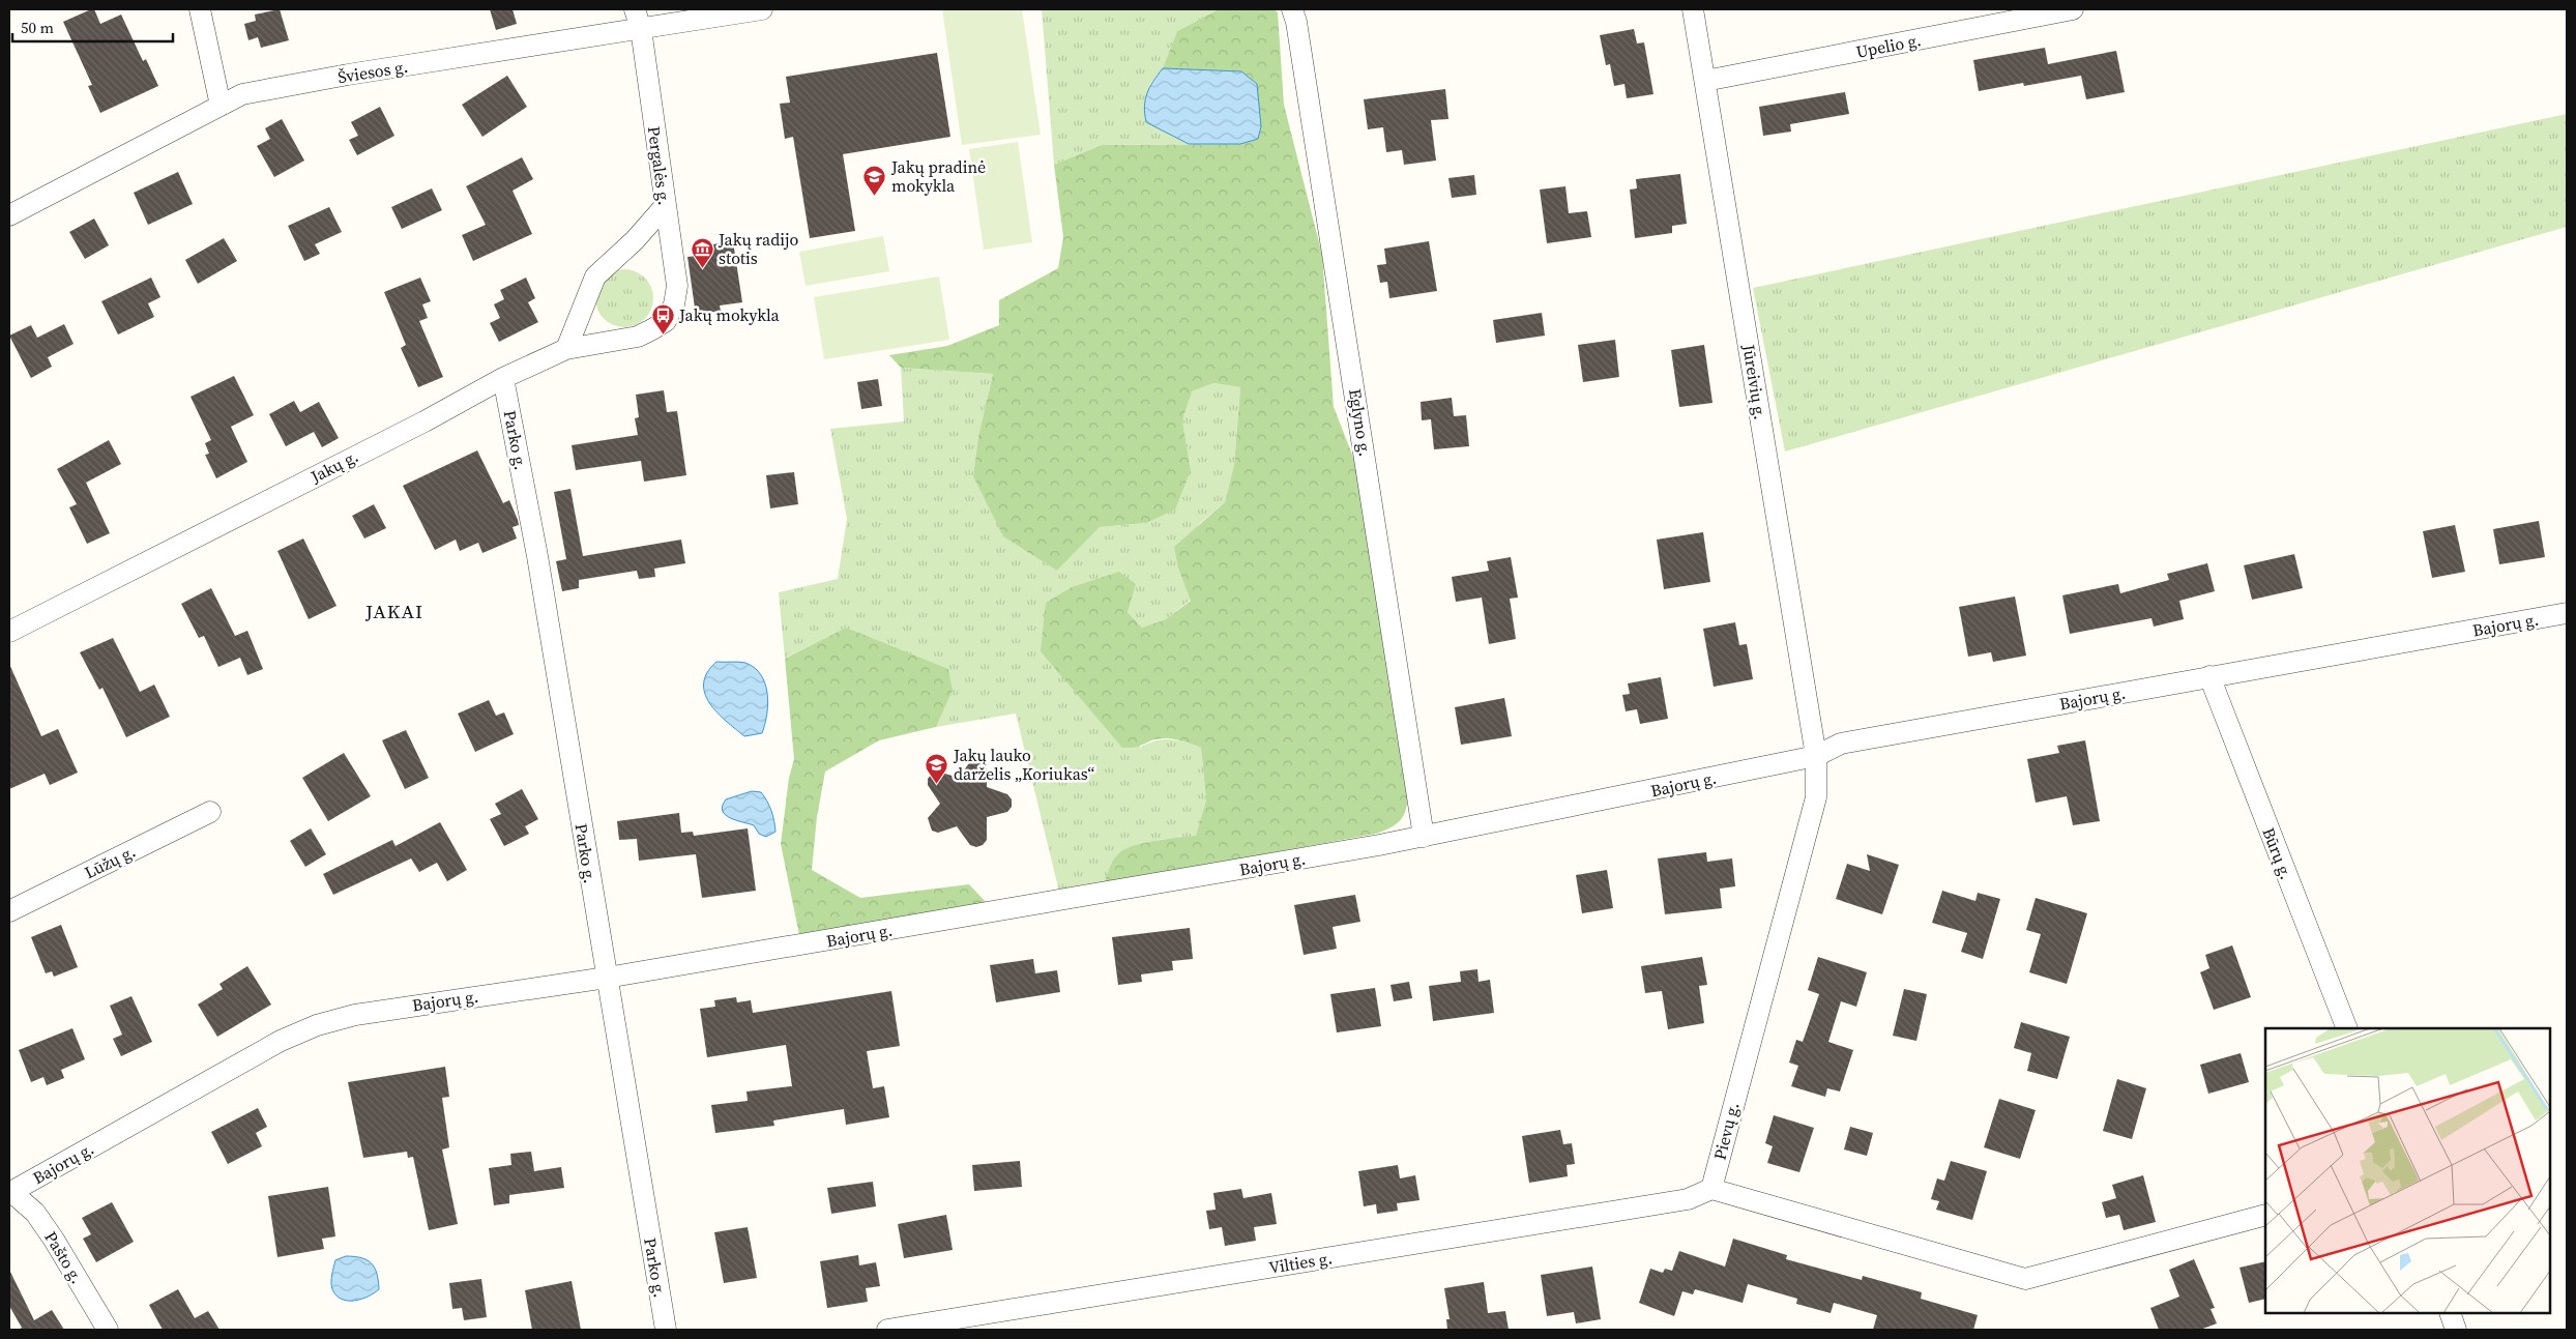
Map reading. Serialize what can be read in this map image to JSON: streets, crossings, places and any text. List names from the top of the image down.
{
  "streets": {
    "street": [
      "Upelio g.",
      "Šviesos g.",
      "Pergalės g.",
      "Jūreivių g.",
      "Eglyno g.",
      "Parko g.",
      "Jakų g.",
      "Bajorų g.",
      "Būrų g.",
      "Lūžų g.",
      "Pievų g.",
      "Pašto g.",
      "Vilties g."
    ]
  },
  "crossings": [
    ["Upelio g.", "Jūreivių g."],
    ["Šviesos g.", "Pergalės g."],
    ["Pergalės g.", "Jakų g."],
    ["Jūreivių g.", "Bajorų g."],
    ["Jūreivių g.", "Pievų g."],
    ["Eglyno g.", "Bajorų g."],
    ["Parko g.", "Jakų g."],
    ["Parko g.", "Bajorų g."],
    ["Bajorų g.", "Būrų g."],
    ["Bajorų g.", "Pievų g."],
    ["Bajorų g.", "Pašto g."],
    ["Pievų g.", "Vilties g."]
  ],
  "districts": ["JAKAI"],
  "places": {
    "school or university": ["Jakų pradinė mokykla", "Jakų lauko darželis „Koriukas“"],
    "museum": ["Jakų radijo stotis"],
    "bus stop": ["Jakų mokykla"]
  },
  "scale_bar": "50 m"
}
